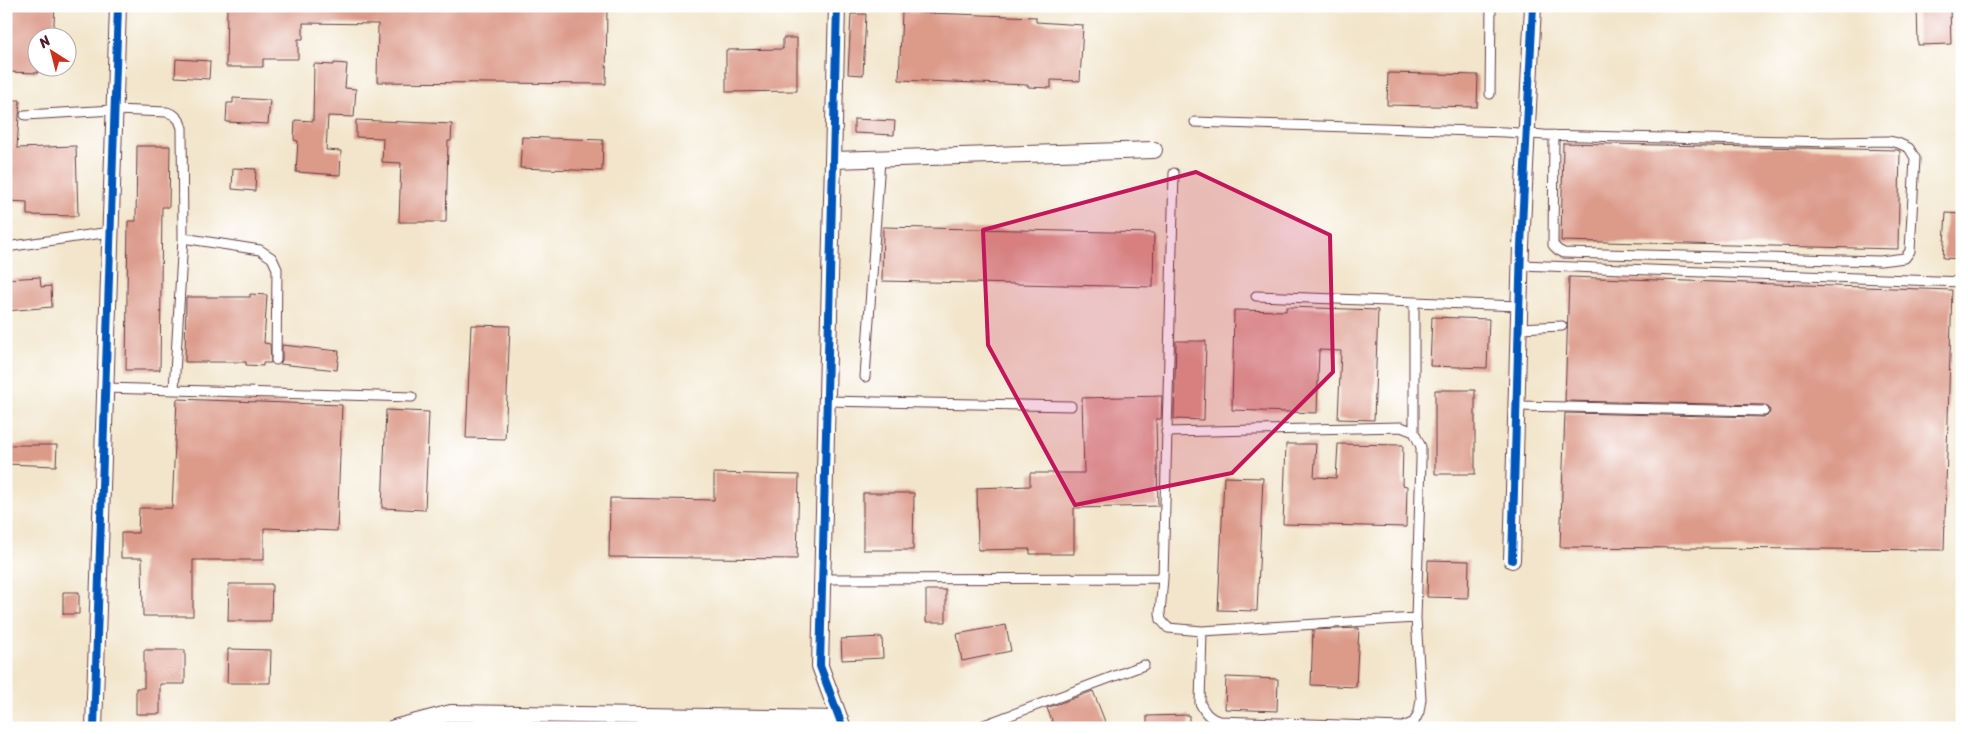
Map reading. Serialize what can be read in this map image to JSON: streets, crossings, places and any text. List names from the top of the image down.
{
  "north": "top left"
}
